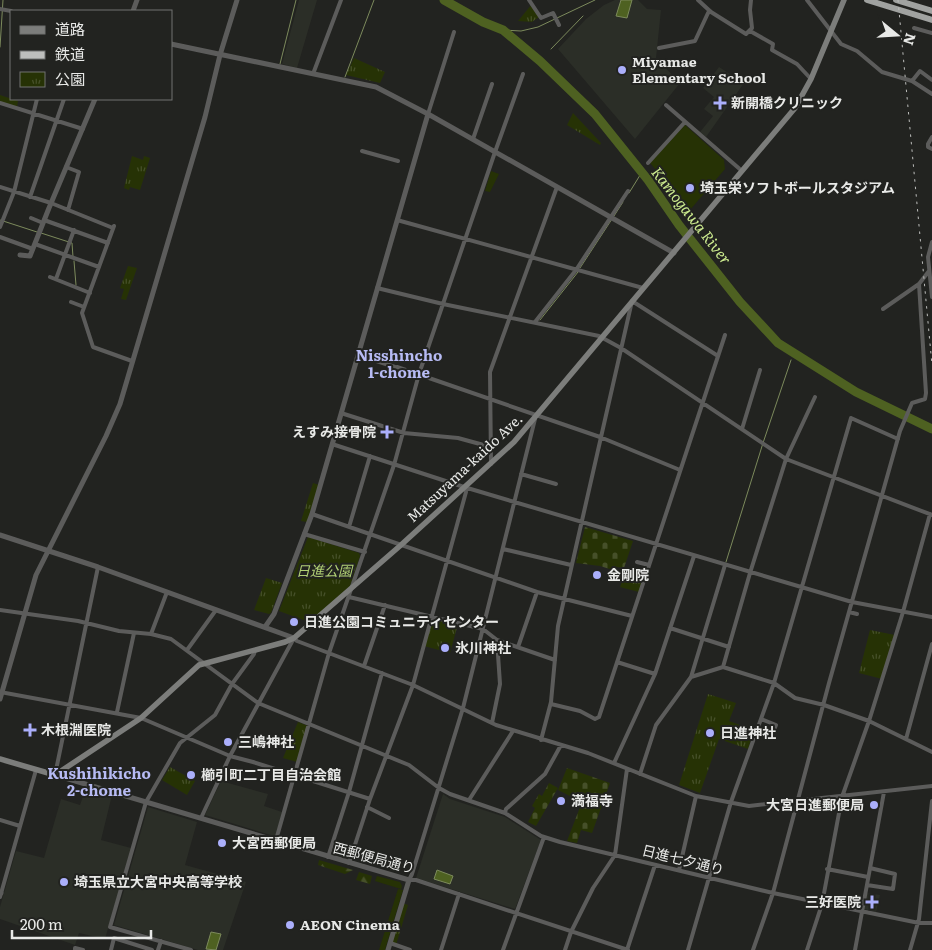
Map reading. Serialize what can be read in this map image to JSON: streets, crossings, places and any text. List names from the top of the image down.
{
  "streets": {
    "main road": ["Matsuyama-kaido Ave."],
    "street": ["西郵便局通り", "日進七夕通り"]
  },
  "crossings": [
    ["Matsuyama-kaido Ave.", "西郵便局通り"],
    ["Matsuyama-kaido Ave.", "日進七夕通り"]
  ],
  "districts": ["Nisshincho 1-chome", "Kushihikicho 2-chome"],
  "water": ["Kamogawa River"],
  "parks": ["日進公園"],
  "places": {
    "other": [
      "Miyamae Elementary School",
      "埼玉栄ソフトボールスタジアム",
      "金剛院",
      "日進公園コミュニティセンター",
      "氷川神社",
      "日進神社",
      "三嶋神社",
      "櫛引町二丁目自治会館",
      "満福寺",
      "大宮日進郵便局",
      "大宮西郵便局",
      "埼玉県立大宮中央高等学校",
      "AEON Cinema"
    ],
    "health": [
      "新開橋クリニック",
      "えすみ接骨院",
      "木根淵医院",
      "三好医院"
    ]
  },
  "legend": ["道路", "鉄道", "公園"],
  "scale_bar": "200 m",
  "north": "right"
}
